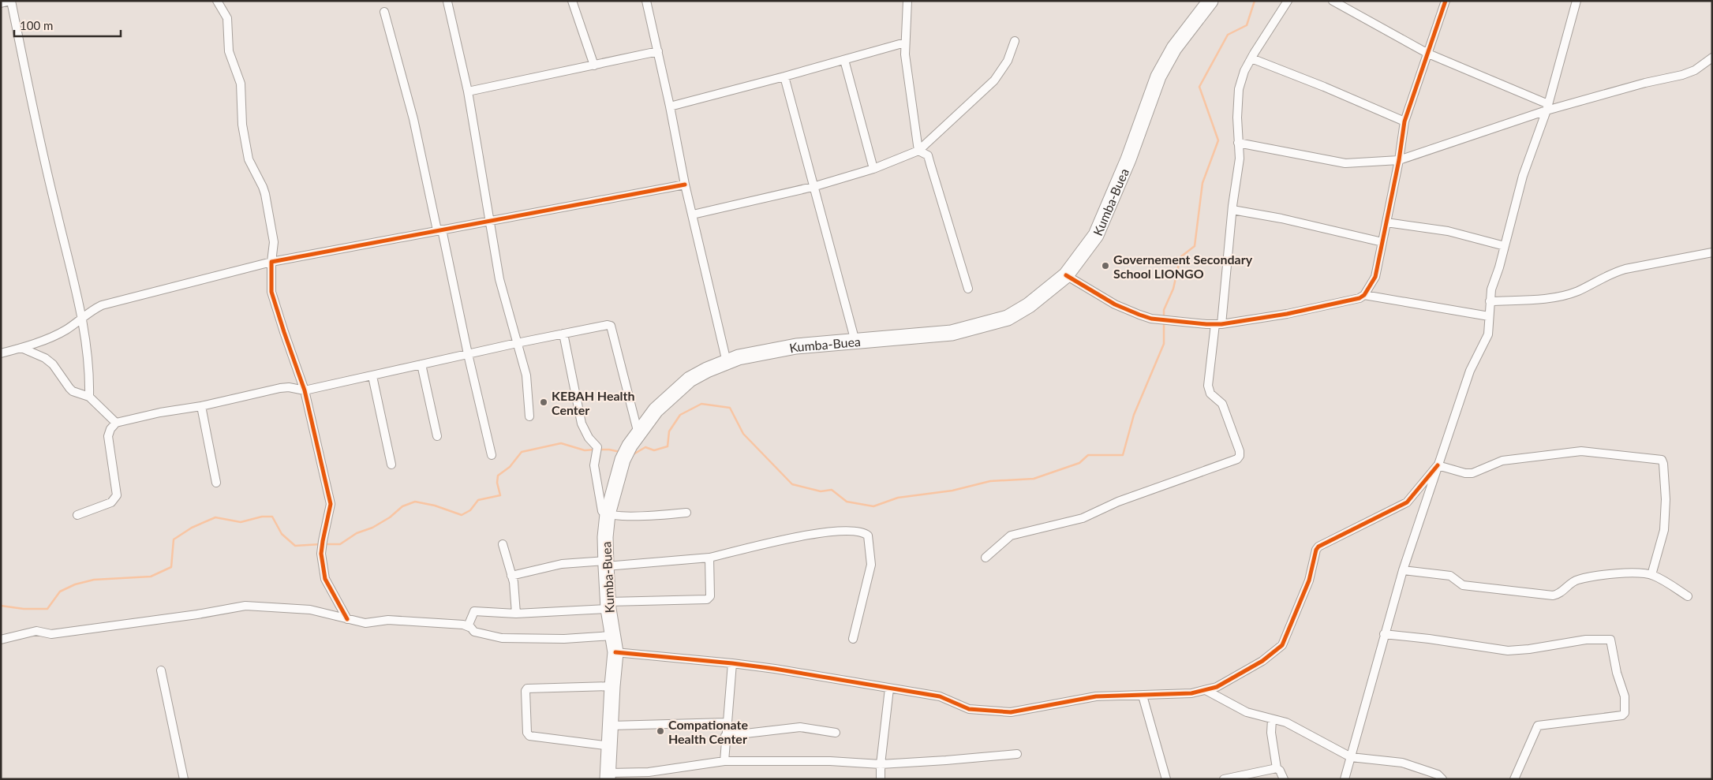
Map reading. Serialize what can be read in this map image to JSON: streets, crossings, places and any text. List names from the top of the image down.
{
  "streets": {
    "highway": ["Kumba-Buea"]
  },
  "places": ["Governement Secondary School LIONGO", "KEBAH Health Center", "Compationate Health Center"],
  "scale_bar": "100 m"
}
